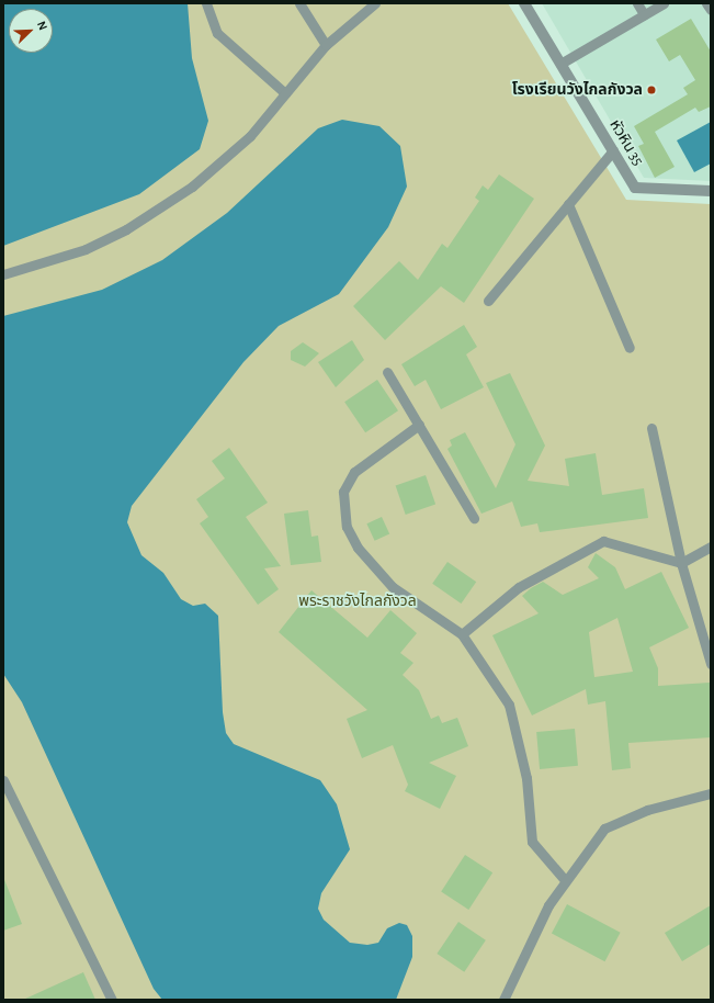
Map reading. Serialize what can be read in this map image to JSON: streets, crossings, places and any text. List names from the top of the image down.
{
  "streets": {
    "street": ["หัวหิน 35"]
  },
  "parks": ["พระราชวังไกลกังวล"],
  "places": ["โรงเรียนวังไกลกังวล"],
  "north": "top right"
}
